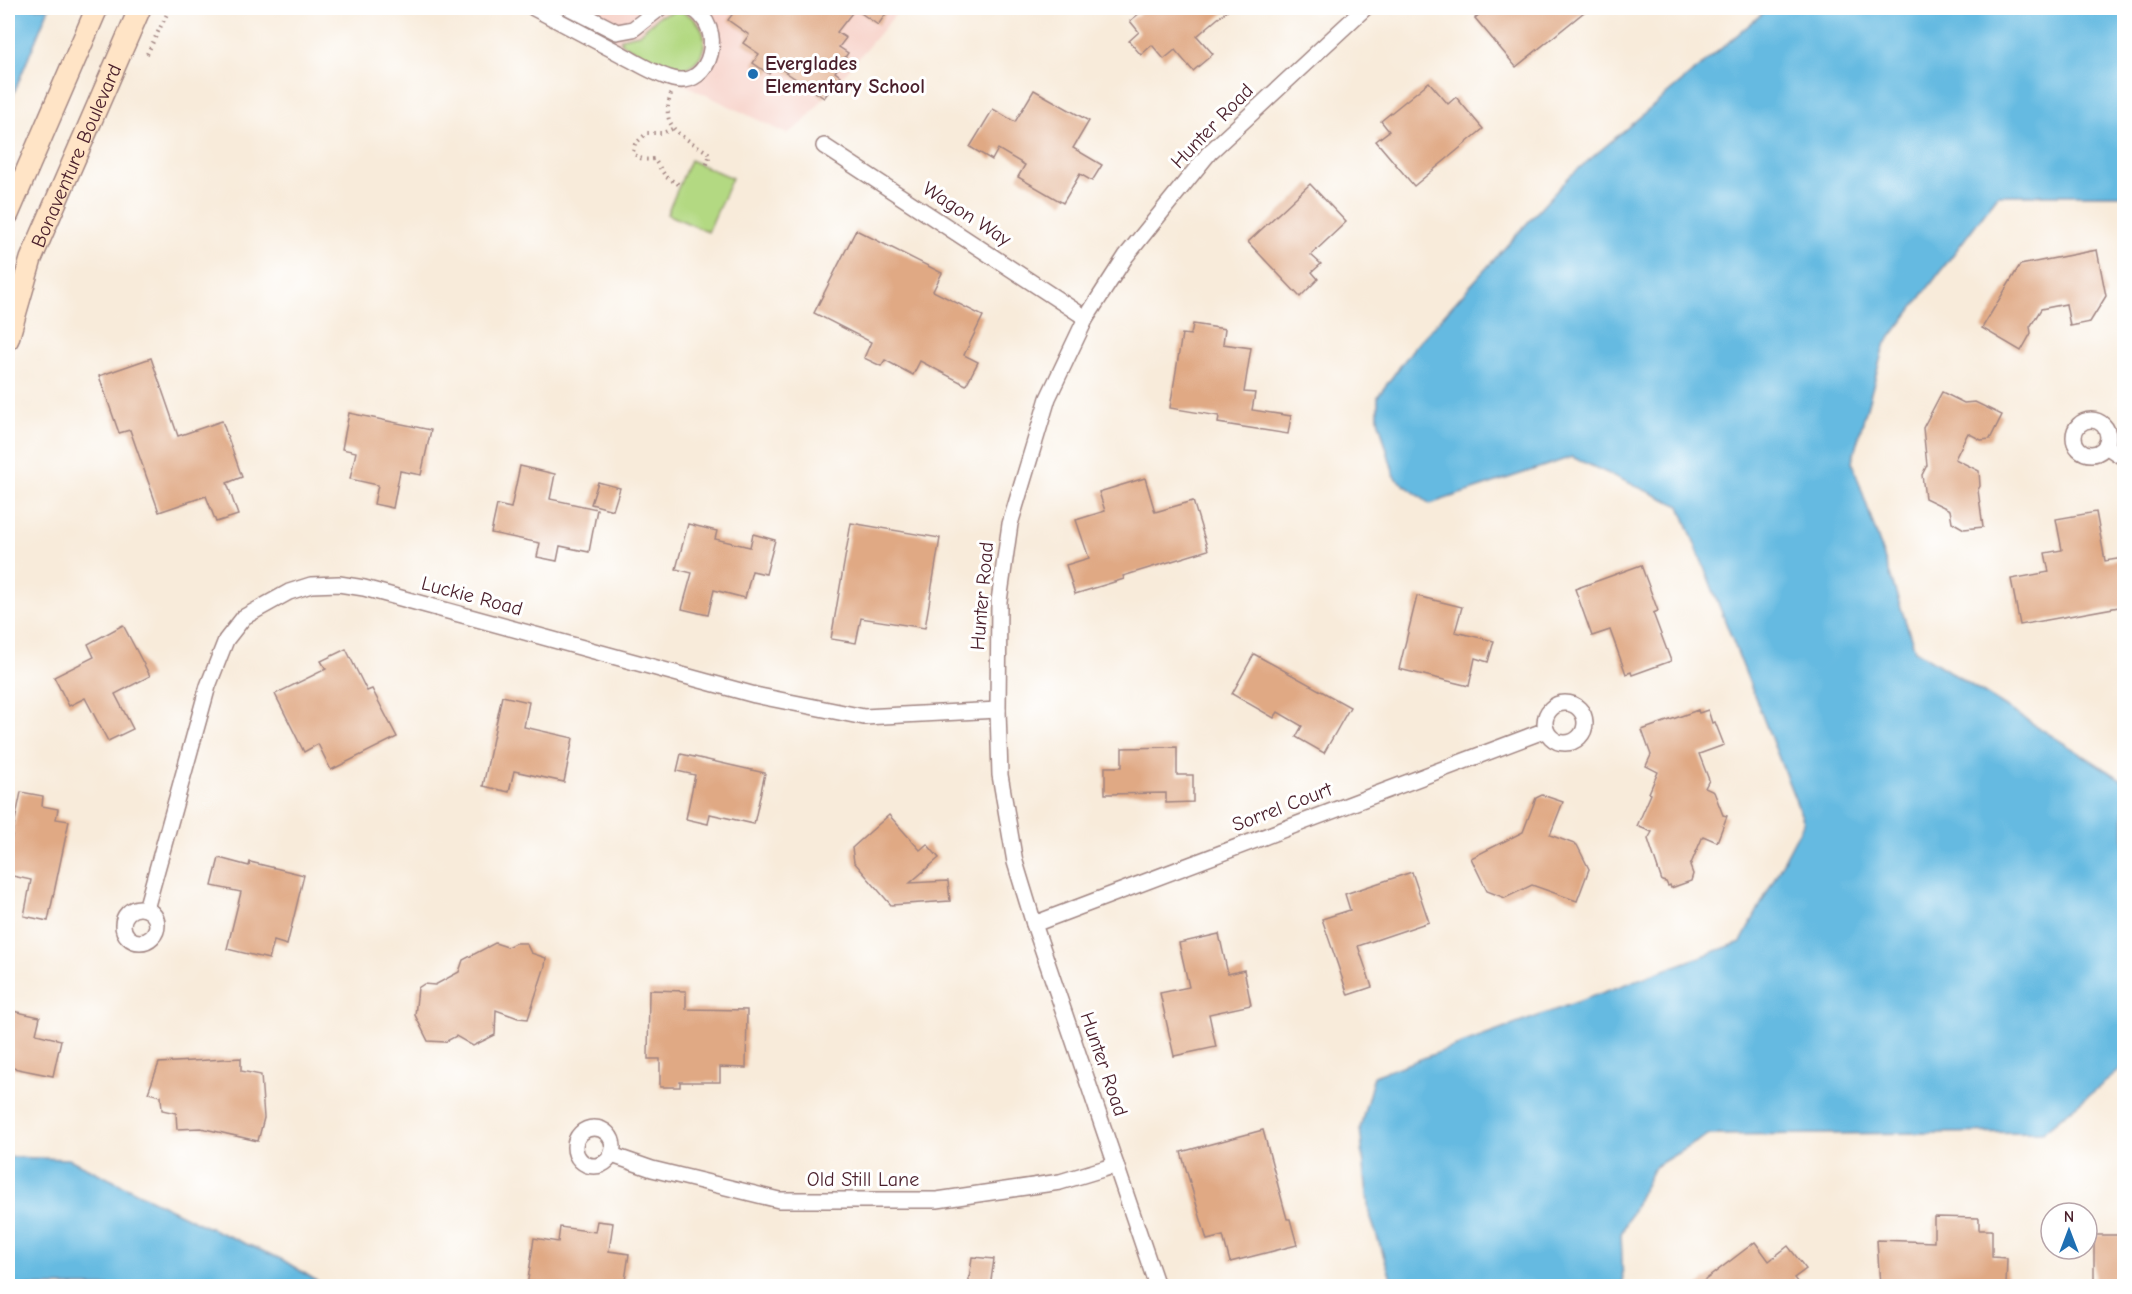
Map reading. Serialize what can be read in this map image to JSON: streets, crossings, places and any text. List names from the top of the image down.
{
  "streets": {
    "main road": ["Bonaventure Boulevard"],
    "street": [
      "Hunter Road",
      "Wagon Way",
      "Luckie Road",
      "Sorrel Court",
      "Old Still Lane"
    ]
  },
  "crossings": [
    ["Hunter Road", "Wagon Way"],
    ["Hunter Road", "Luckie Road"],
    ["Hunter Road", "Sorrel Court"],
    ["Hunter Road", "Old Still Lane"]
  ],
  "places": ["Everglades Elementary School"],
  "north": "top"
}
